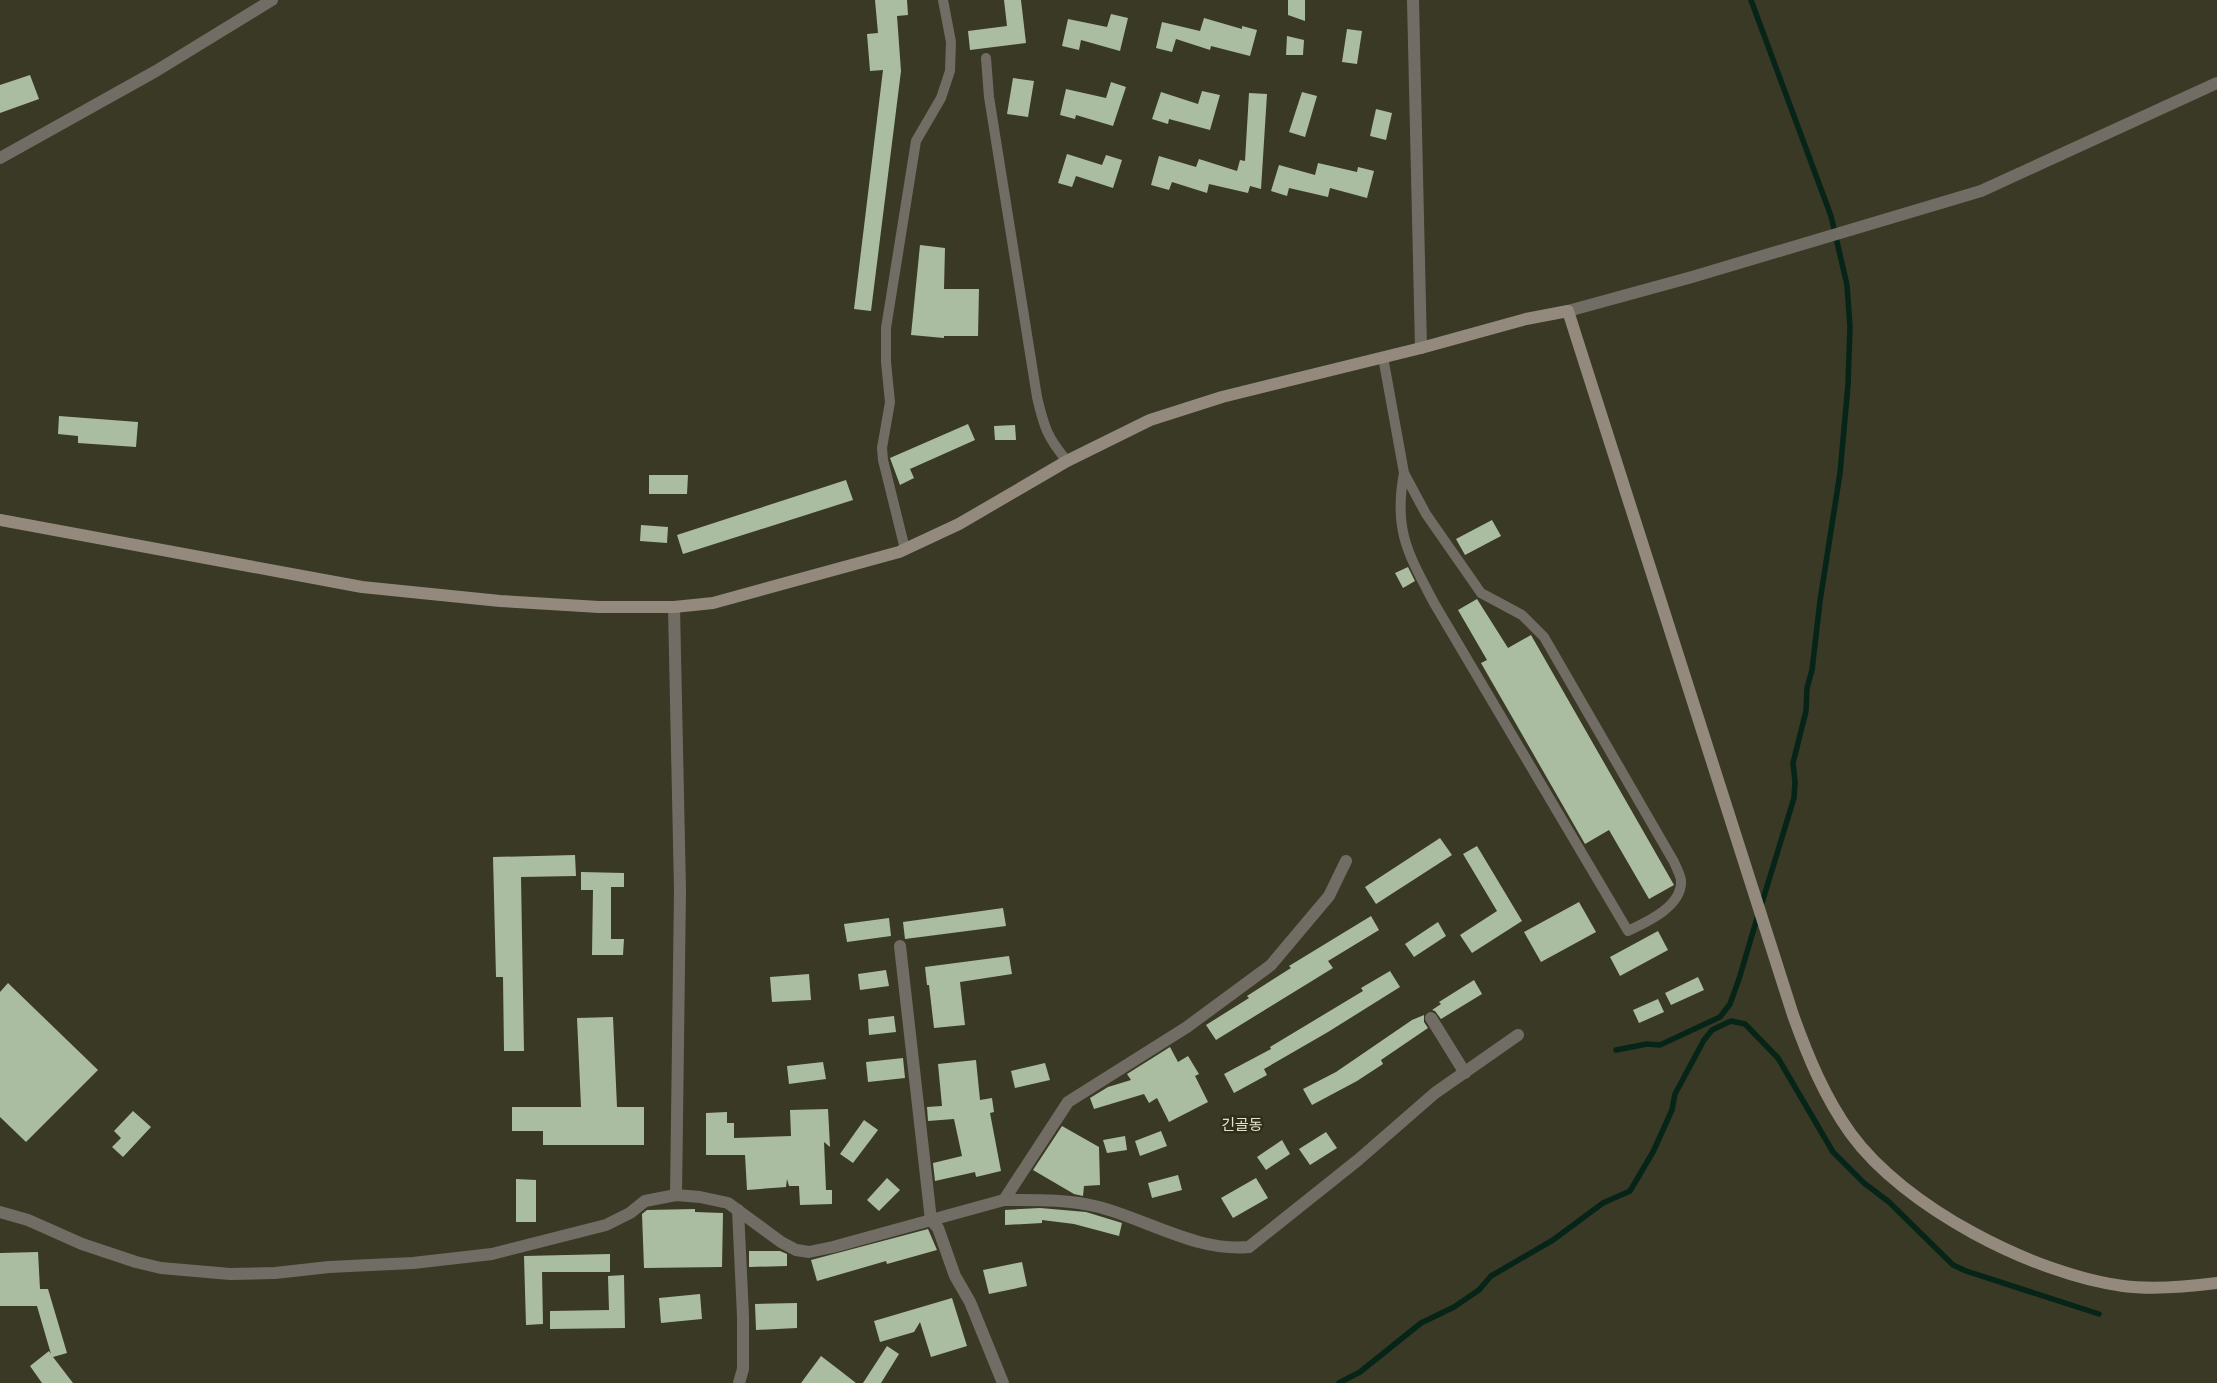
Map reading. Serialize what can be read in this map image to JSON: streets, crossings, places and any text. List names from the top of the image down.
{
  "districts": ["긴골동"]
}
